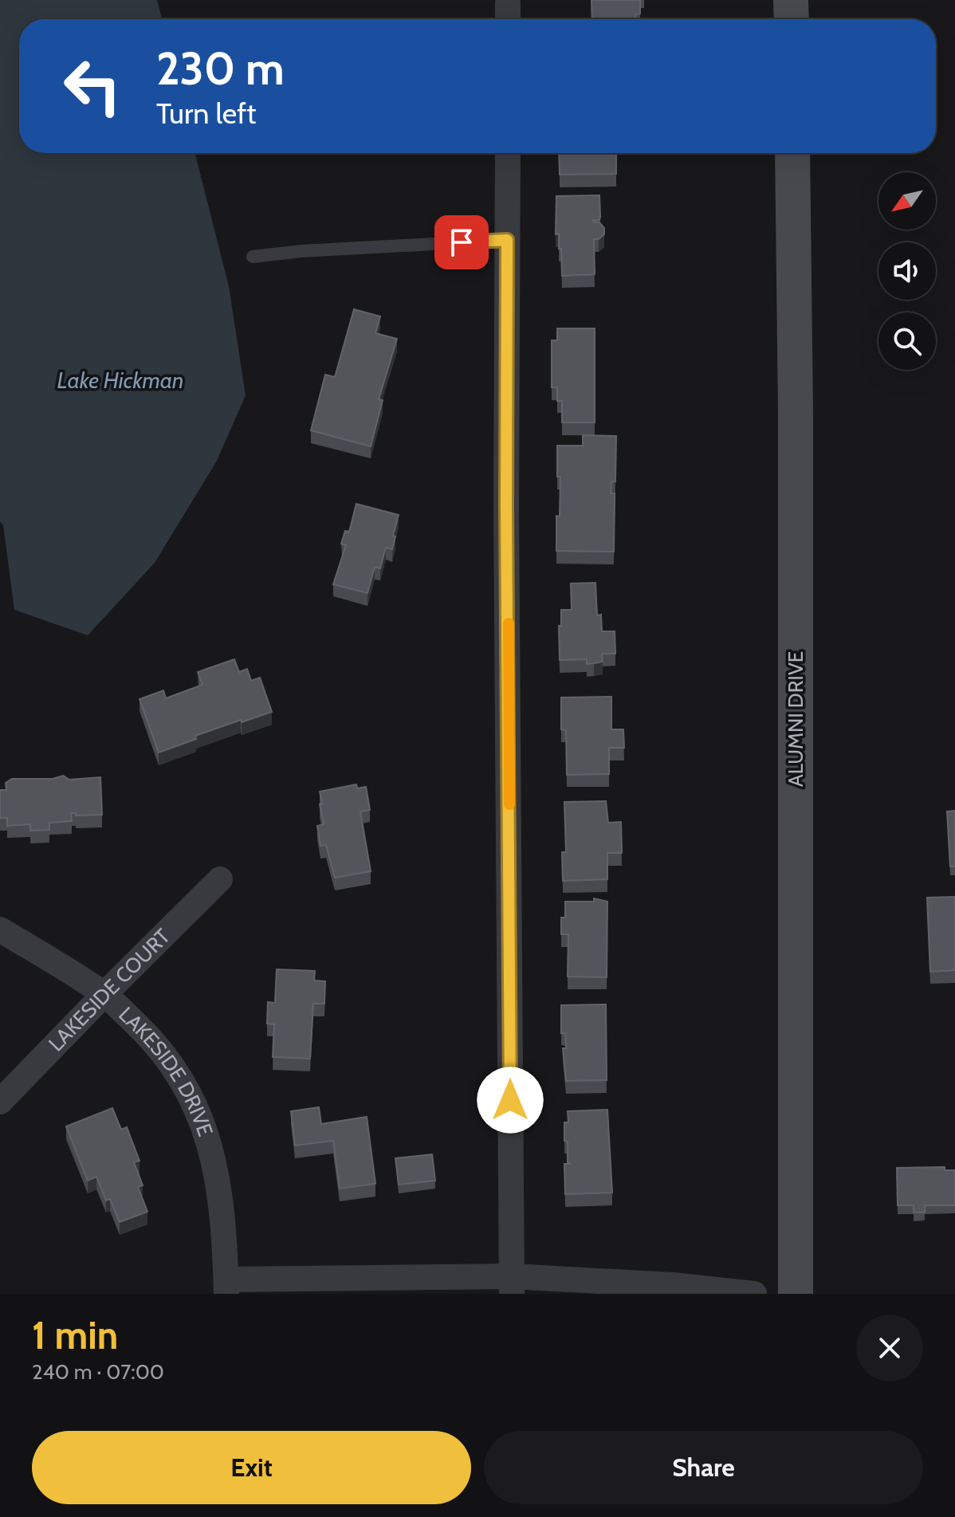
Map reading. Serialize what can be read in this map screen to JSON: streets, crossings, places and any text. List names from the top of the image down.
{
  "streets": {
    "main road": ["ALUMNI DRIVE"],
    "street": ["LAKESIDE COURT", "LAKESIDE DRIVE"]
  },
  "crossings": [
    ["LAKESIDE COURT", "LAKESIDE DRIVE"]
  ],
  "water": ["Lake Hickman"],
  "north": "bottom left",
  "page": {
    "turn": ["230 m", "Turn left"],
    "heading": ["1 min", "240 m · 07:00"],
    "buttons": ["Exit", "Share"]
  }
}
